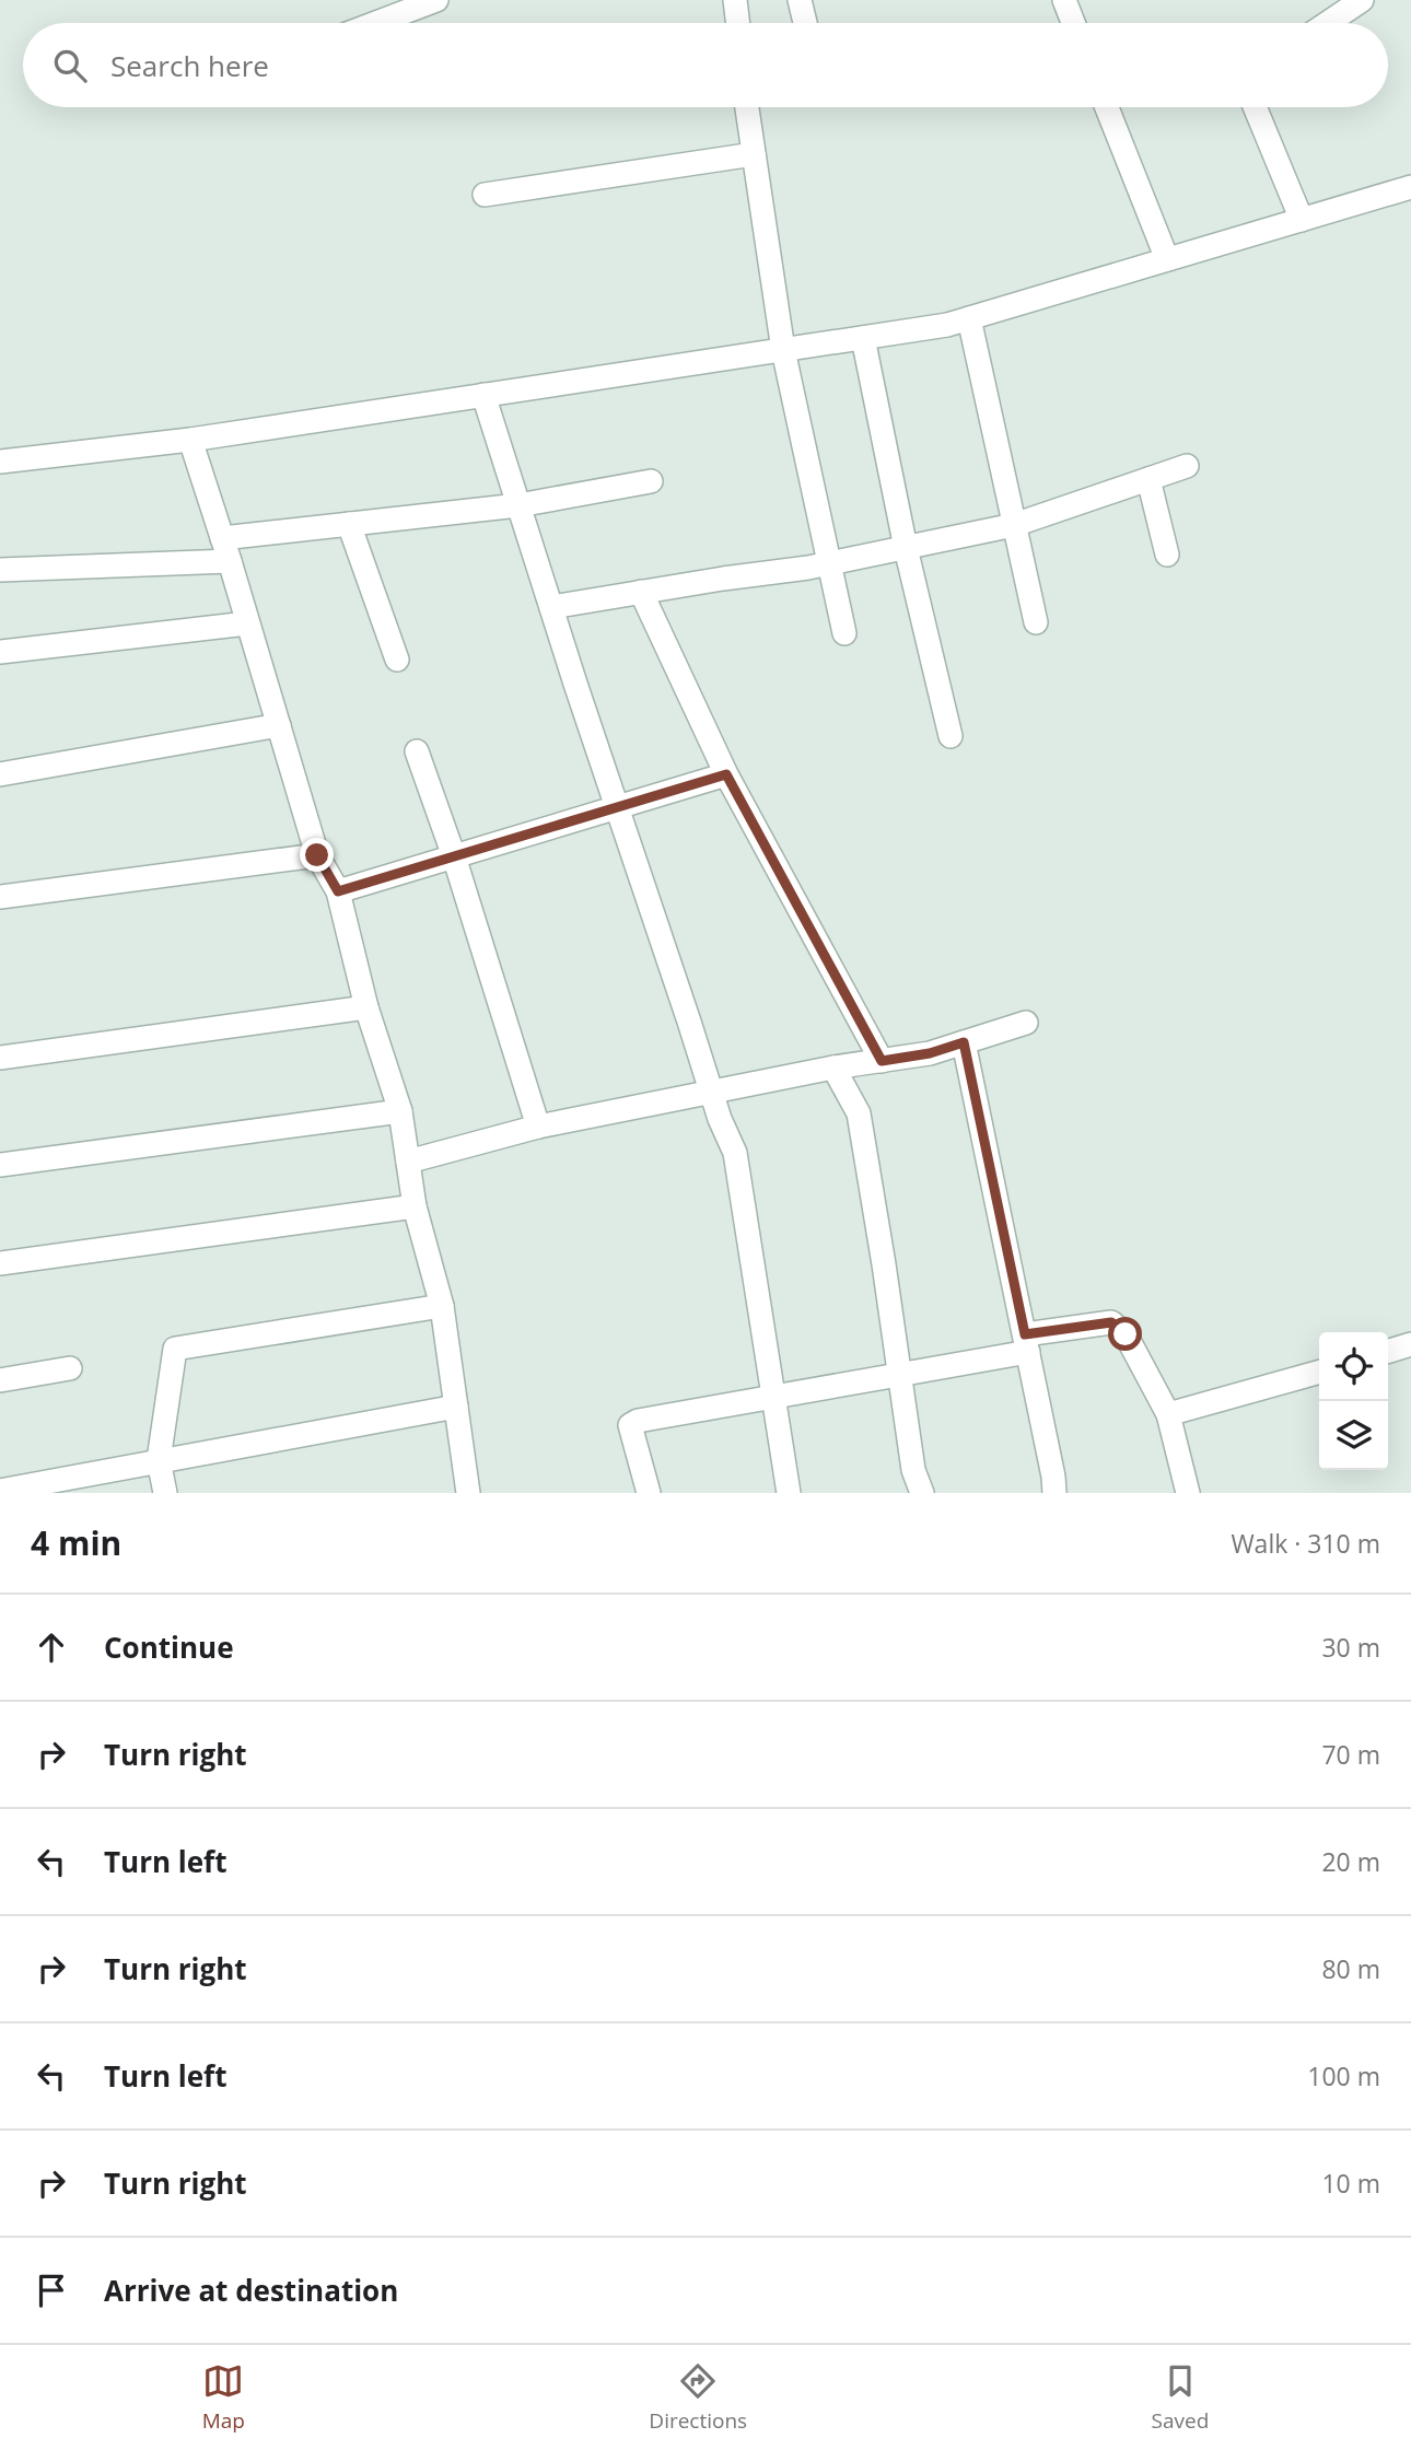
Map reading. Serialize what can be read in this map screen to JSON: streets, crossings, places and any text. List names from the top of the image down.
{
  "page": {
    "search": "Search here",
    "heading": ["4 min", "Walk · 310 m"],
    "list": [
      ["Continue", "30 m"],
      ["Turn right", "70 m"],
      ["Turn left", "20 m"],
      ["Turn right", "80 m"],
      ["Turn left", "100 m"],
      ["Turn right", "10 m"],
      "Arrive at destination"
    ],
    "nav": ["Map", "Directions", "Saved"]
  }
}
